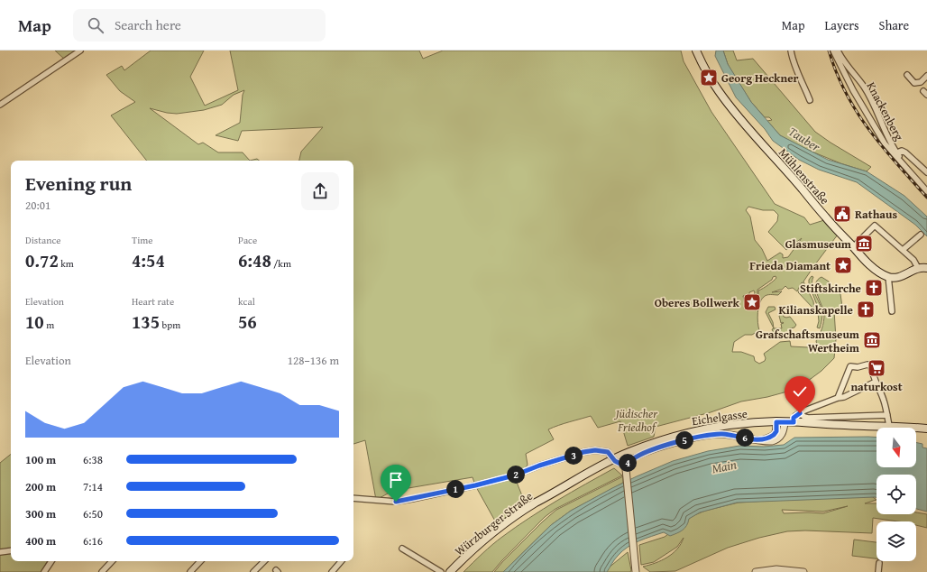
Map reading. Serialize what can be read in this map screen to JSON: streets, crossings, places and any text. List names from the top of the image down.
{
  "streets": {
    "main road": ["Mühlenstraße", "Eichelgasse", "Würzburger Straße"],
    "street": ["Knackenberg"]
  },
  "crossings": [
    ["Eichelgasse", "Würzburger Straße"]
  ],
  "water": ["Tauber", "Main"],
  "parks": ["Jüdischer Friedhof"],
  "places": {
    "place": ["Georg Heckner", "Frieda Diamant", "Oberes Bollwerk"],
    "public building": ["Rathaus"],
    "museum": ["Glasmuseum", "Grafschaftsmuseum Wertheim"],
    "church": ["Stiftskirche", "Kilianskapelle"],
    "supermarket": ["naturkost"]
  },
  "north": "bottom",
  "page": {
    "header": "Map",
    "search": "Search here",
    "nav": ["Map", "Layers", "Share"],
    "heading": ["Evening run", "20:01"],
    "stats": [
      ["Distance", "0.72 km"],
      ["Time", "4:54"],
      ["Pace", "6:48 /km"],
      ["Elevation", "10 m"],
      ["Heart rate", "135 bpm"],
      ["kcal", "56"]
    ],
    "chart": ["Elevation", "128–136 m"],
    "pins": [
      "6",
      "5",
      "3",
      "4",
      "2",
      "1"
    ],
    "list": [
      {
        "name": "100 m",
        "note": "6:38"
      },
      {
        "name": "200 m",
        "note": "7:14"
      },
      {
        "name": "300 m",
        "note": "6:50"
      },
      {
        "name": "400 m",
        "note": "6:16"
      }
    ]
  }
}
